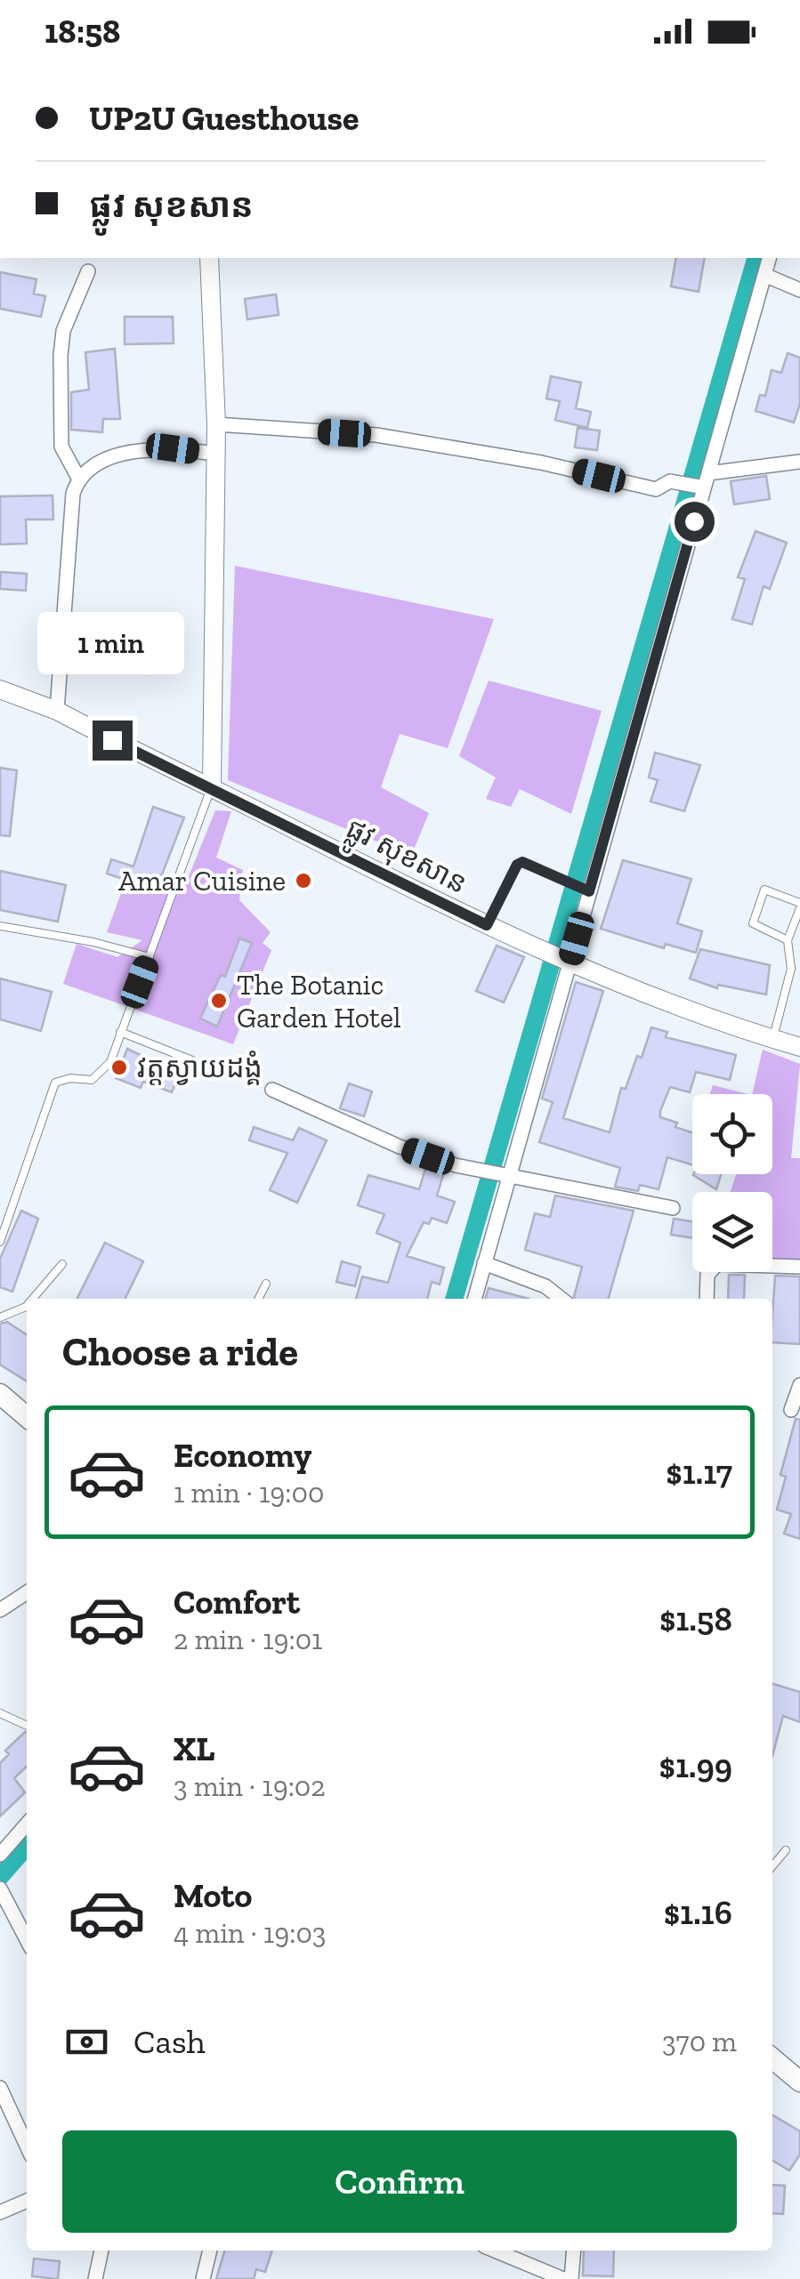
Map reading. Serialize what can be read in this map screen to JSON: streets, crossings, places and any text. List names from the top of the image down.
{
  "streets": {
    "street": ["ផ្លូវ សុខសាន"]
  },
  "places": ["Amar Cuisine", "The Botanic Garden Hotel", "វត្តស្វាយដង្គំ"],
  "page": {
    "status": "18:58",
    "banner": ["UP2U Guesthouse", "ផ្លូវ សុខសាន"],
    "bubble": "1 min",
    "heading": "Choose a ride",
    "list": [
      {
        "name": "Economy",
        "note": "1 min · 19:00",
        "value": "$1.17"
      },
      {
        "name": "Comfort",
        "note": "2 min · 19:01",
        "value": "$1.58"
      },
      {
        "name": "XL",
        "note": "3 min · 19:02",
        "value": "$1.99"
      },
      {
        "name": "Moto",
        "note": "4 min · 19:03",
        "value": "$1.16"
      }
    ],
    "pay": ["Cash", "370 m"],
    "buttons": "Confirm"
  }
}
